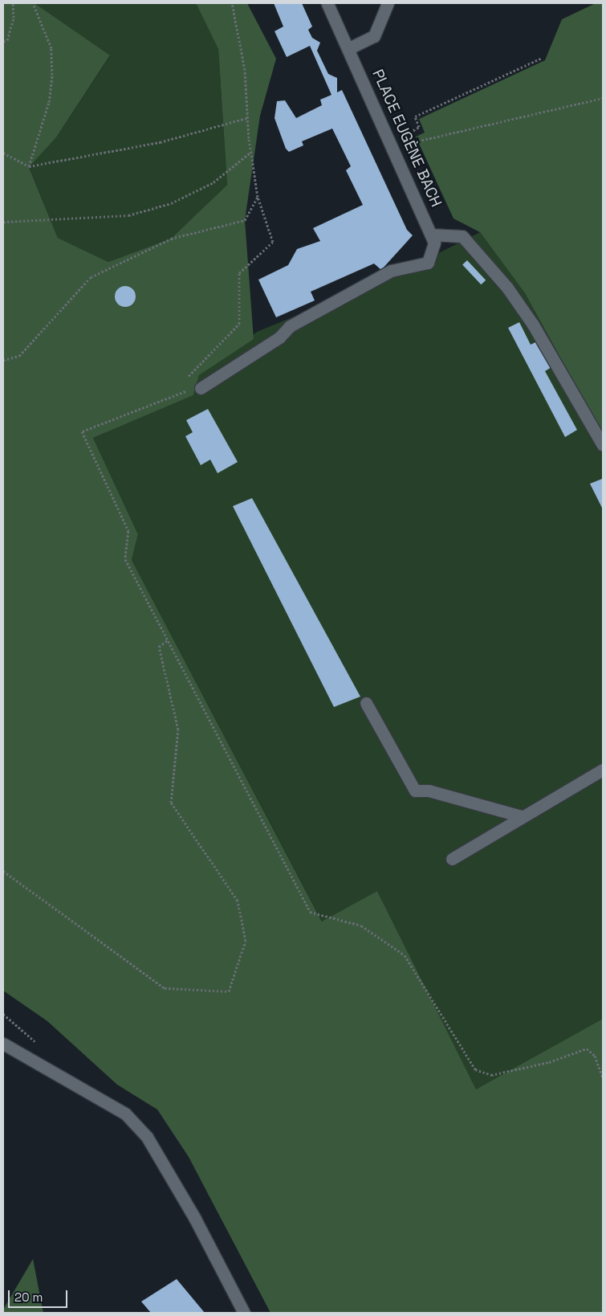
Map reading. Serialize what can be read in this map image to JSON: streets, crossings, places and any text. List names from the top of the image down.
{
  "streets": {
    "street": ["PLACE EUGÈNE BACH"]
  },
  "scale_bar": "20 m"
}
